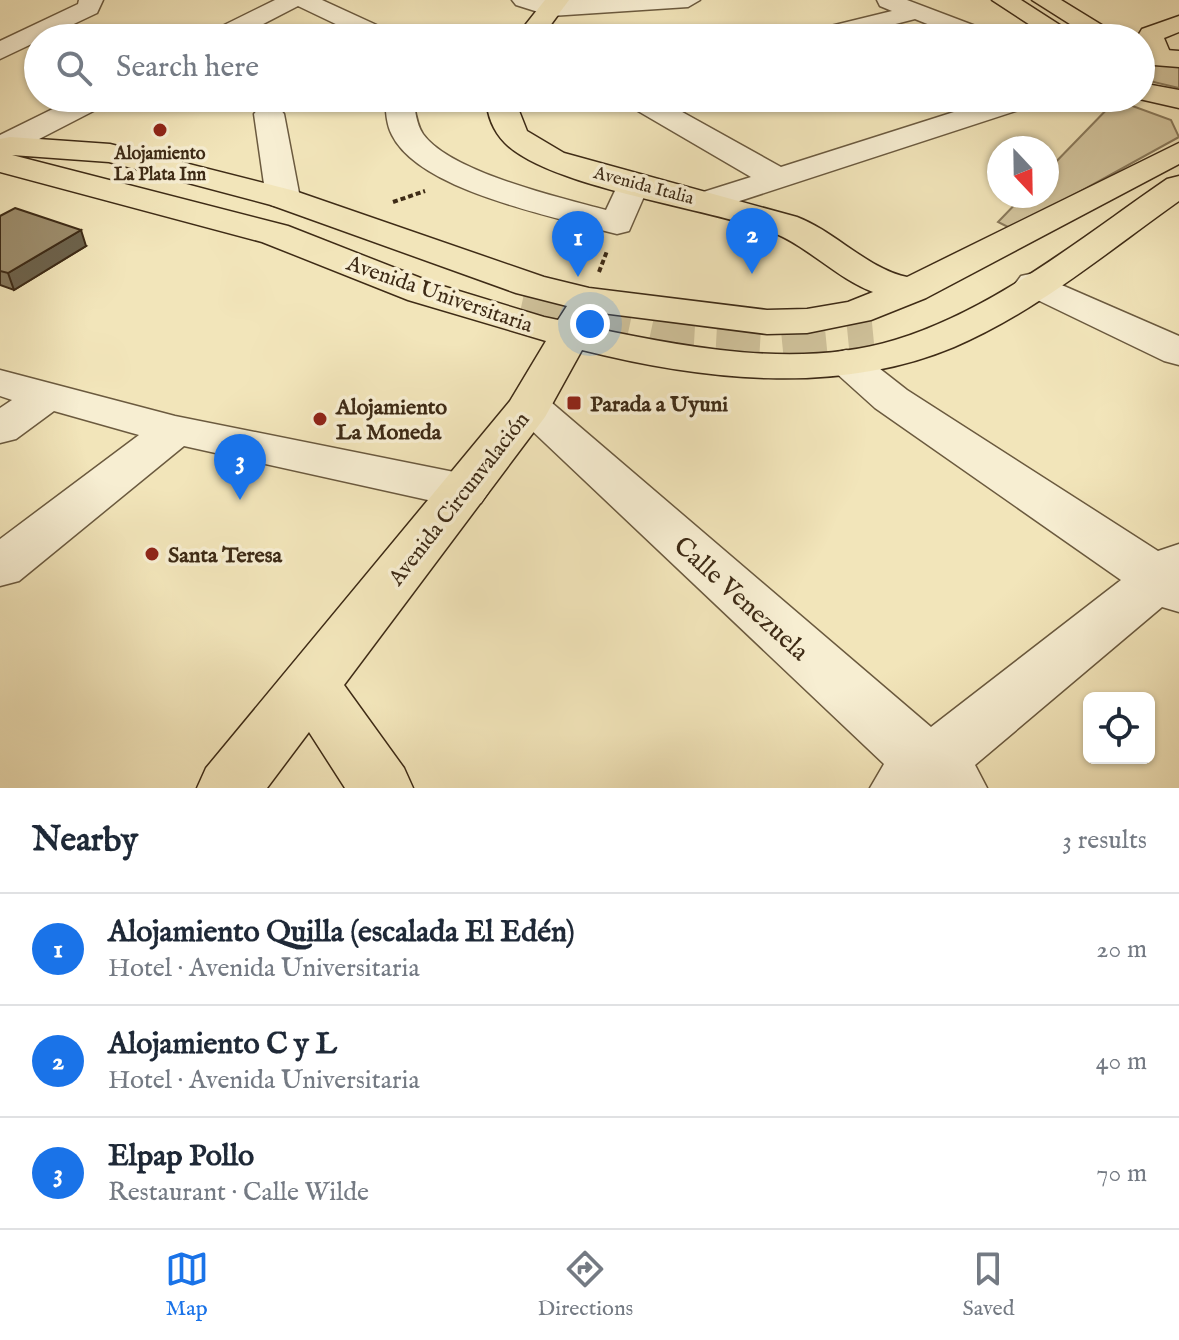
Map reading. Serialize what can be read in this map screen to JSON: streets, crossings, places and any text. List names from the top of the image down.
{
  "streets": {
    "main road": ["Avenida Italia", "Avenida Universitaria", "Avenida Circunvalación"],
    "street": ["Calle Venezuela"]
  },
  "crossings": [
    ["Avenida Italia", "Avenida Universitaria"],
    ["Avenida Universitaria", "Avenida Circunvalación"],
    ["Avenida Circunvalación", "Calle Venezuela"]
  ],
  "places": {
    "other": ["Alojamiento La Plata Inn", "Alojamiento La Moneda", "Santa Teresa"],
    "transit": ["Parada a Uyuni"]
  },
  "north": "bottom",
  "page": {
    "search": "Search here",
    "pins": ["2", "1", "3"],
    "heading": ["Nearby", "3 results"],
    "list": [
      {
        "mark": "1",
        "name": "Alojamiento Quilla (escalada El Edén)",
        "note": "Hotel · Avenida Universitaria",
        "value": "20 m"
      },
      {
        "mark": "2",
        "name": "Alojamiento C y L",
        "note": "Hotel · Avenida Universitaria",
        "value": "40 m"
      },
      {
        "mark": "3",
        "name": "Elpap Pollo",
        "note": "Restaurant · Calle Wilde",
        "value": "70 m"
      }
    ],
    "nav": ["Map", "Directions", "Saved"]
  }
}
